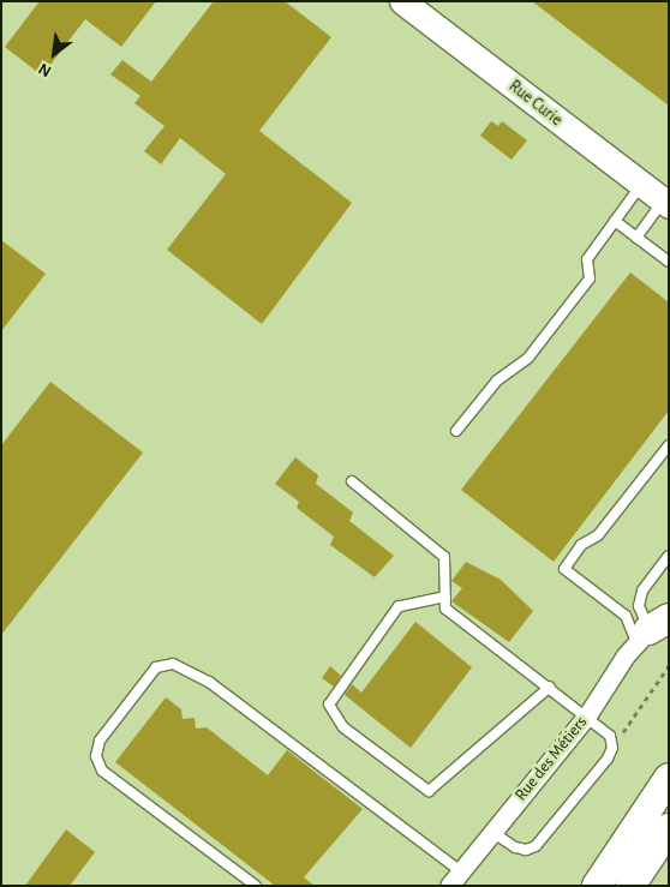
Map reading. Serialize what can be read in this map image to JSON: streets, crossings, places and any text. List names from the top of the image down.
{
  "streets": {
    "main road": ["Rue Curie"],
    "street": ["Rue des Métiers"]
  },
  "north": "bottom left"
}
